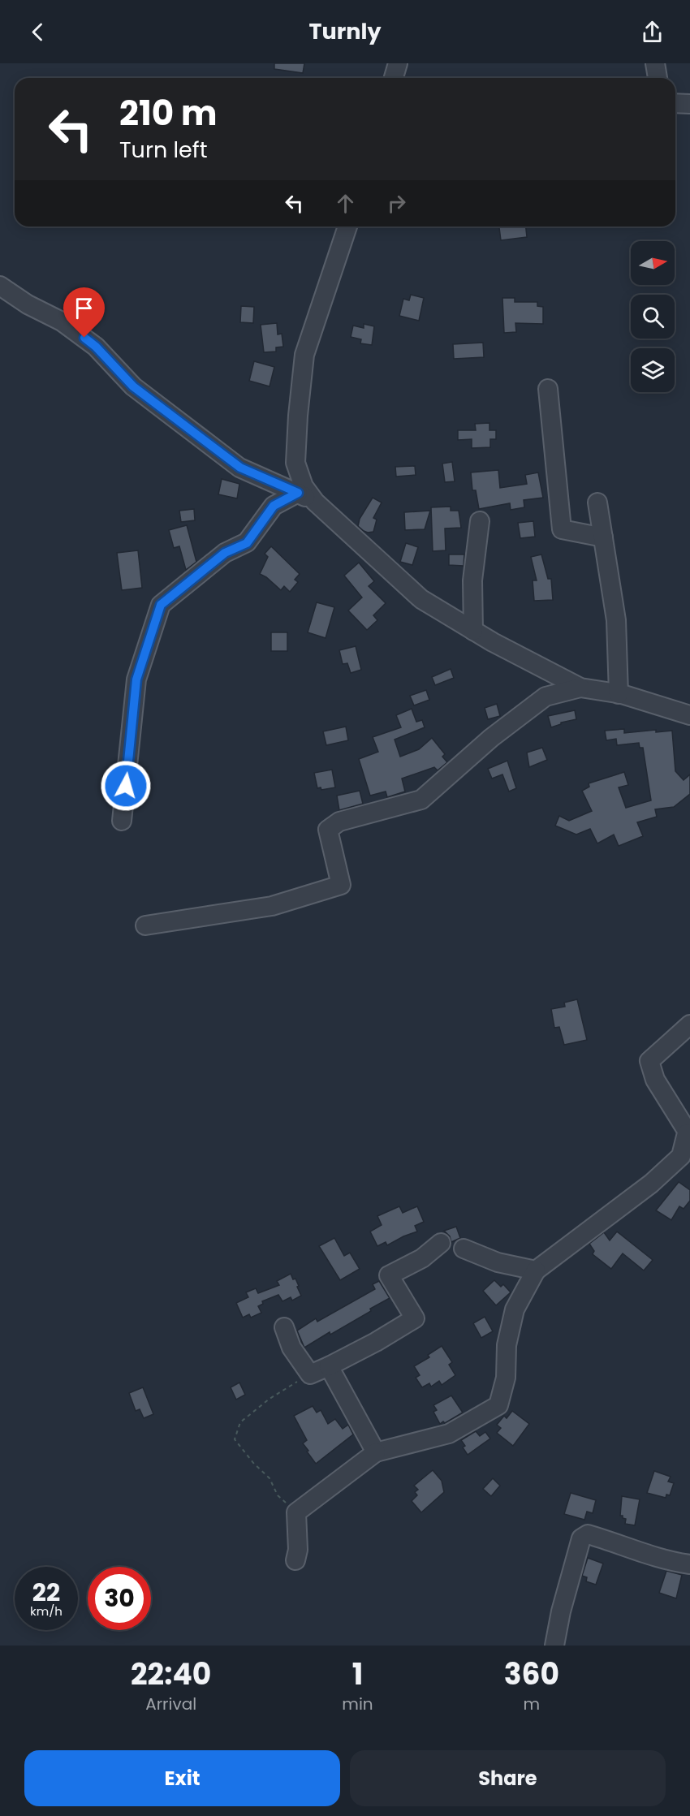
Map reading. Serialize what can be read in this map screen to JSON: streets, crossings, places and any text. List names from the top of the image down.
{
  "north": "right",
  "page": {
    "header": "Turnly",
    "turn": ["210 m", "Turn left"],
    "speed": "22 km/h",
    "limit": "30",
    "eta": [
      "22:40",
      "Arrival",
      "1",
      "min",
      "360",
      "m"
    ],
    "buttons": ["Exit", "Share"]
  }
}
